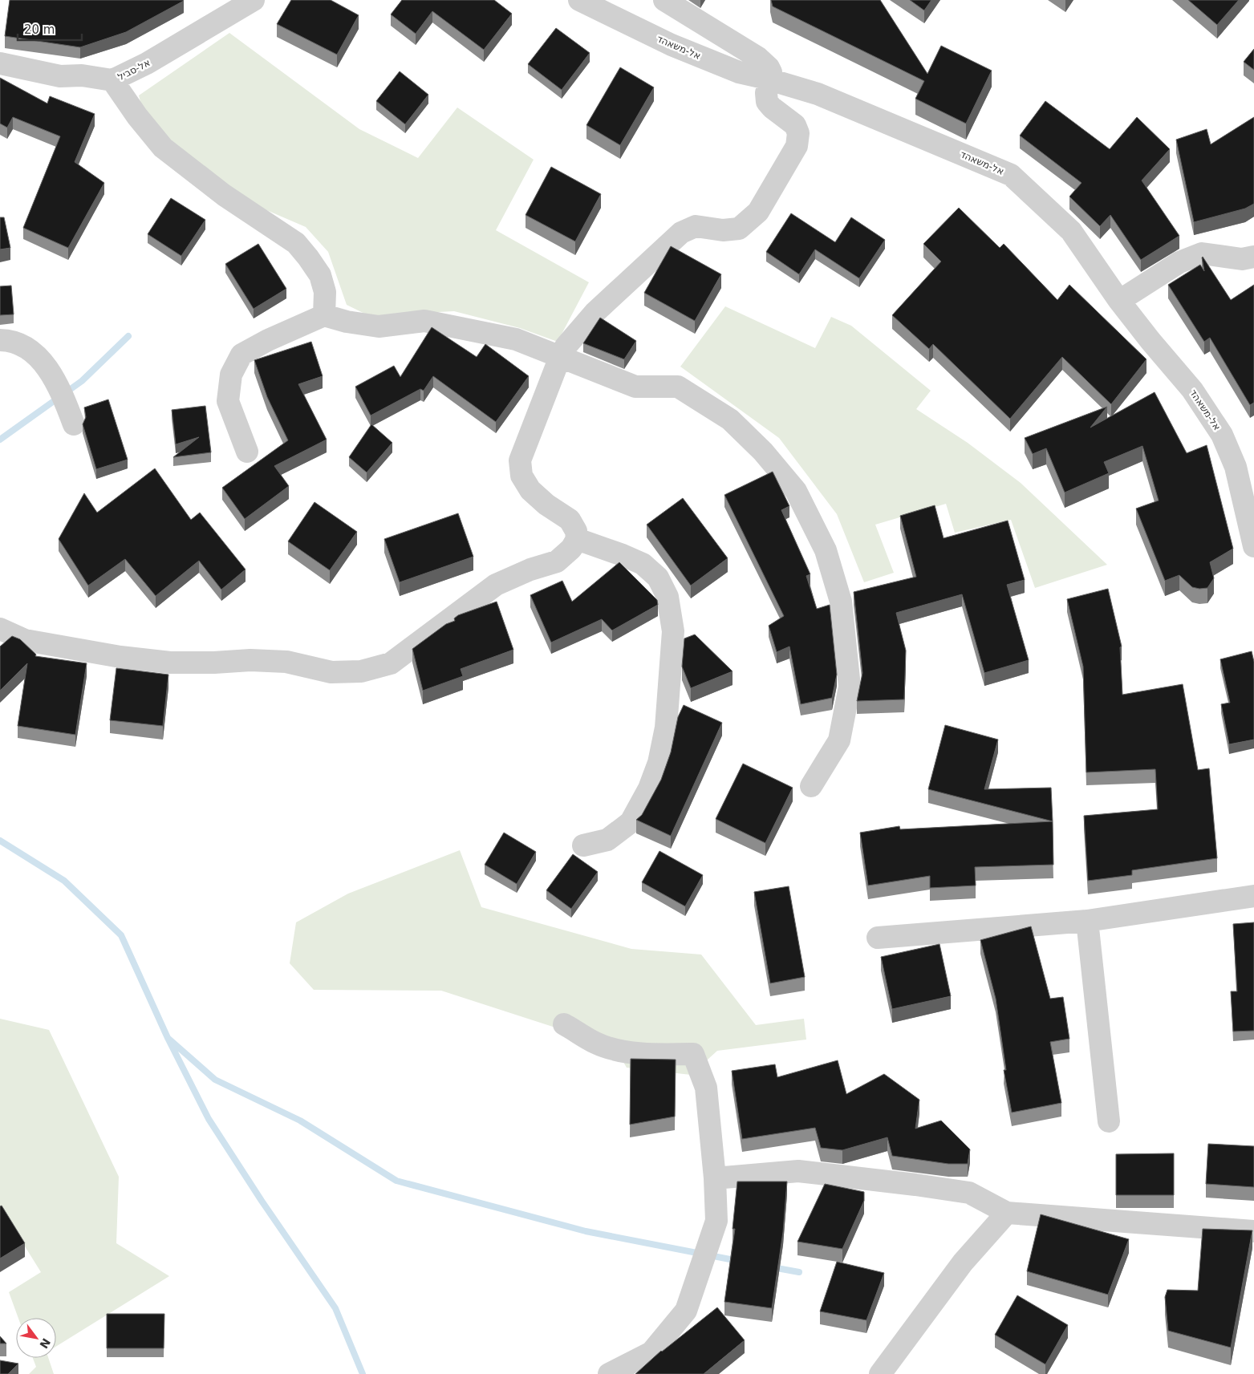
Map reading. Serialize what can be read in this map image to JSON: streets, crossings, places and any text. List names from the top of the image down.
{
  "streets": {
    "street": ["אל-משאהד", "אל-סביל"]
  },
  "scale_bar": "20 m",
  "north": "bottom right"
}
